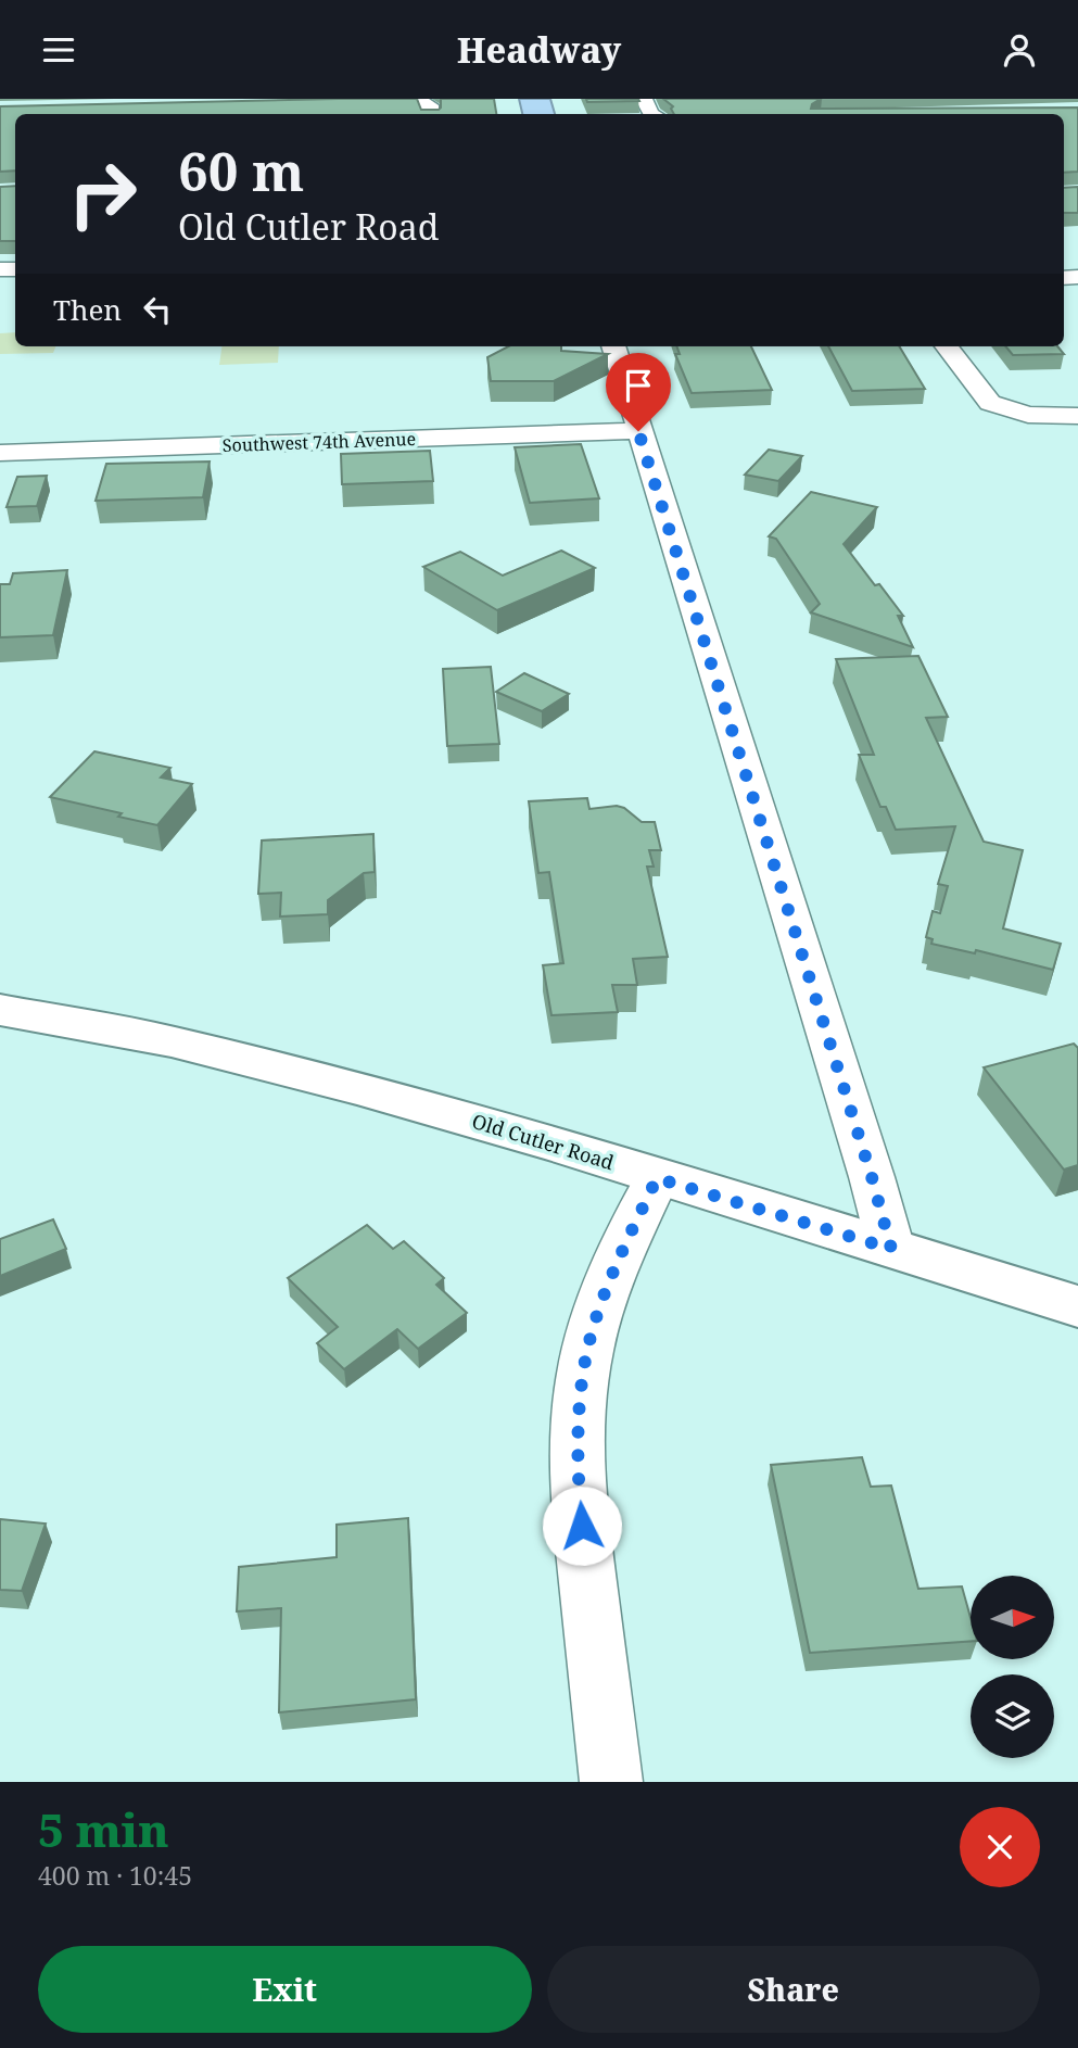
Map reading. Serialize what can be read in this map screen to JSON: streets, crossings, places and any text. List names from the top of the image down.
{
  "streets": {
    "main road": ["Old Cutler Road"],
    "street": ["Southwest 74th Avenue"]
  },
  "north": "right",
  "page": {
    "header": "Headway",
    "turn": ["60 m", "Old Cutler Road"],
    "then": "Then",
    "heading": ["5 min", "400 m · 10:45"],
    "buttons": ["Exit", "Share"]
  }
}
